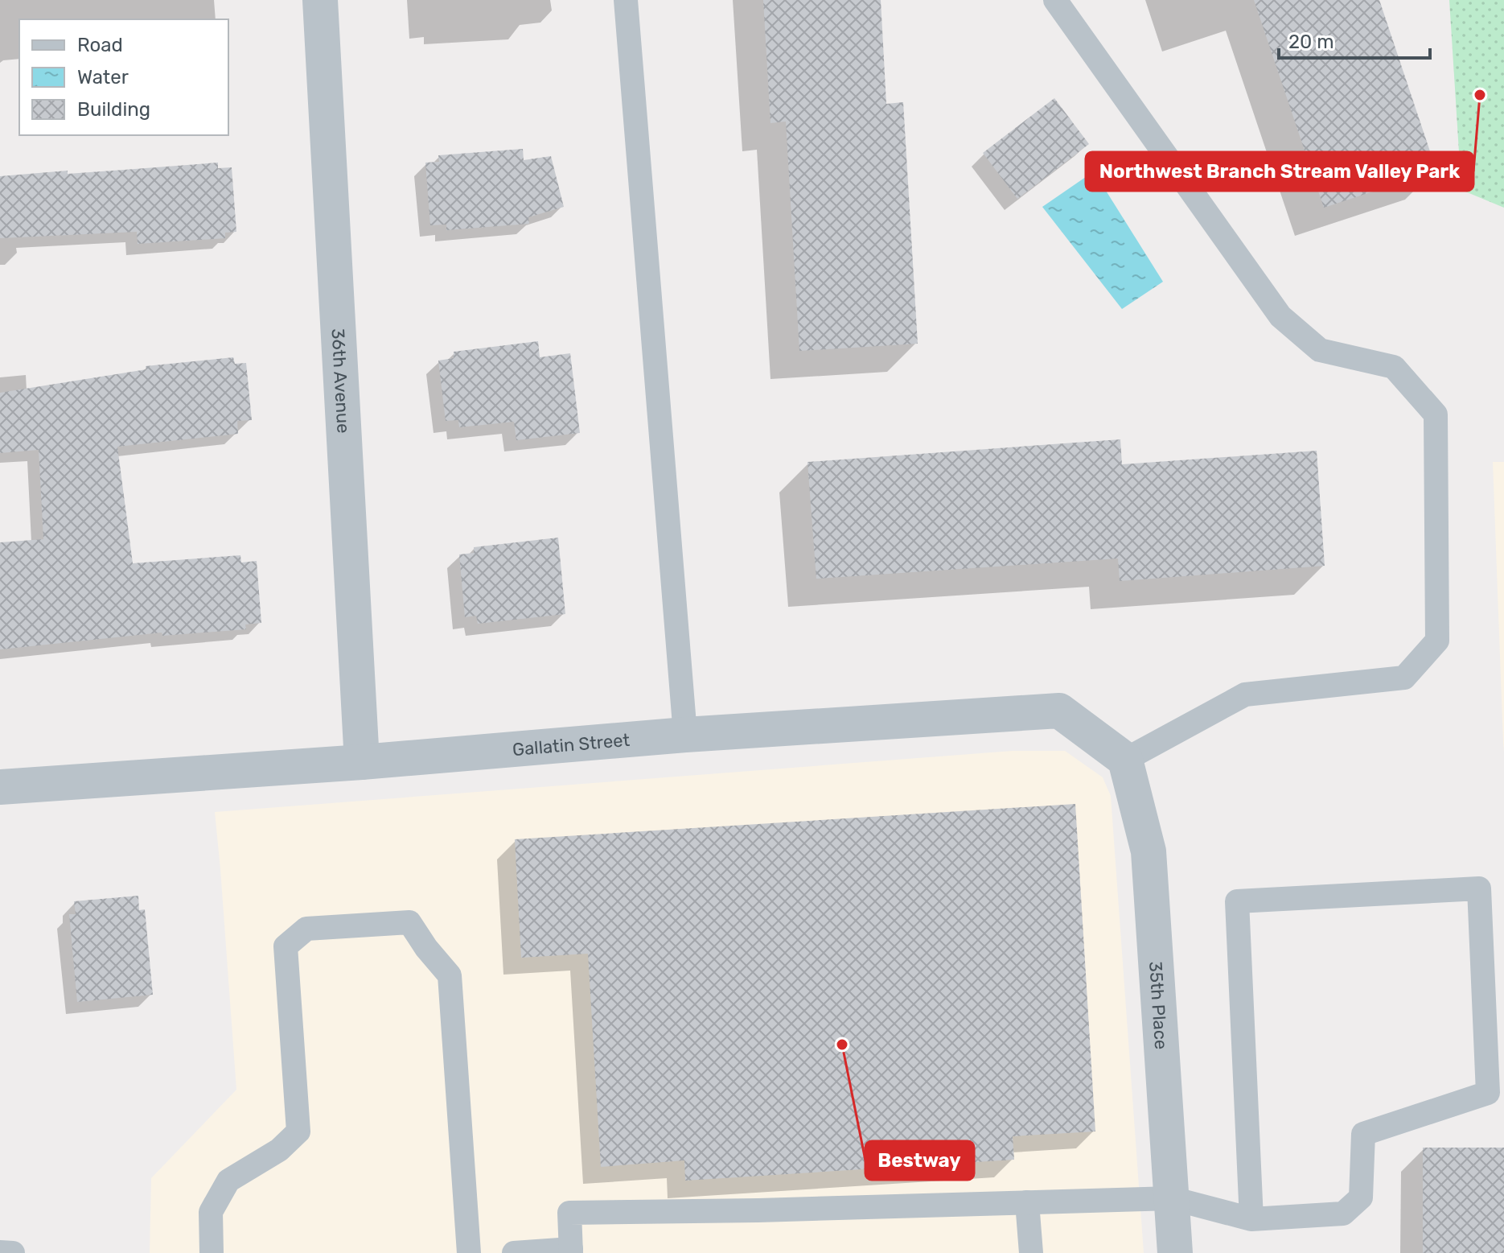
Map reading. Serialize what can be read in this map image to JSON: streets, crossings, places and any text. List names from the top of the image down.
{
  "streets": {
    "street": ["36th Avenue", "Gallatin Street", "35th Place"]
  },
  "crossings": [
    ["36th Avenue", "Gallatin Street"],
    ["Gallatin Street", "35th Place"]
  ],
  "places": ["Northwest Branch Stream Valley Park", "Bestway"],
  "legend": ["Road", "Water", "Building"],
  "scale_bar": "20 m"
}
